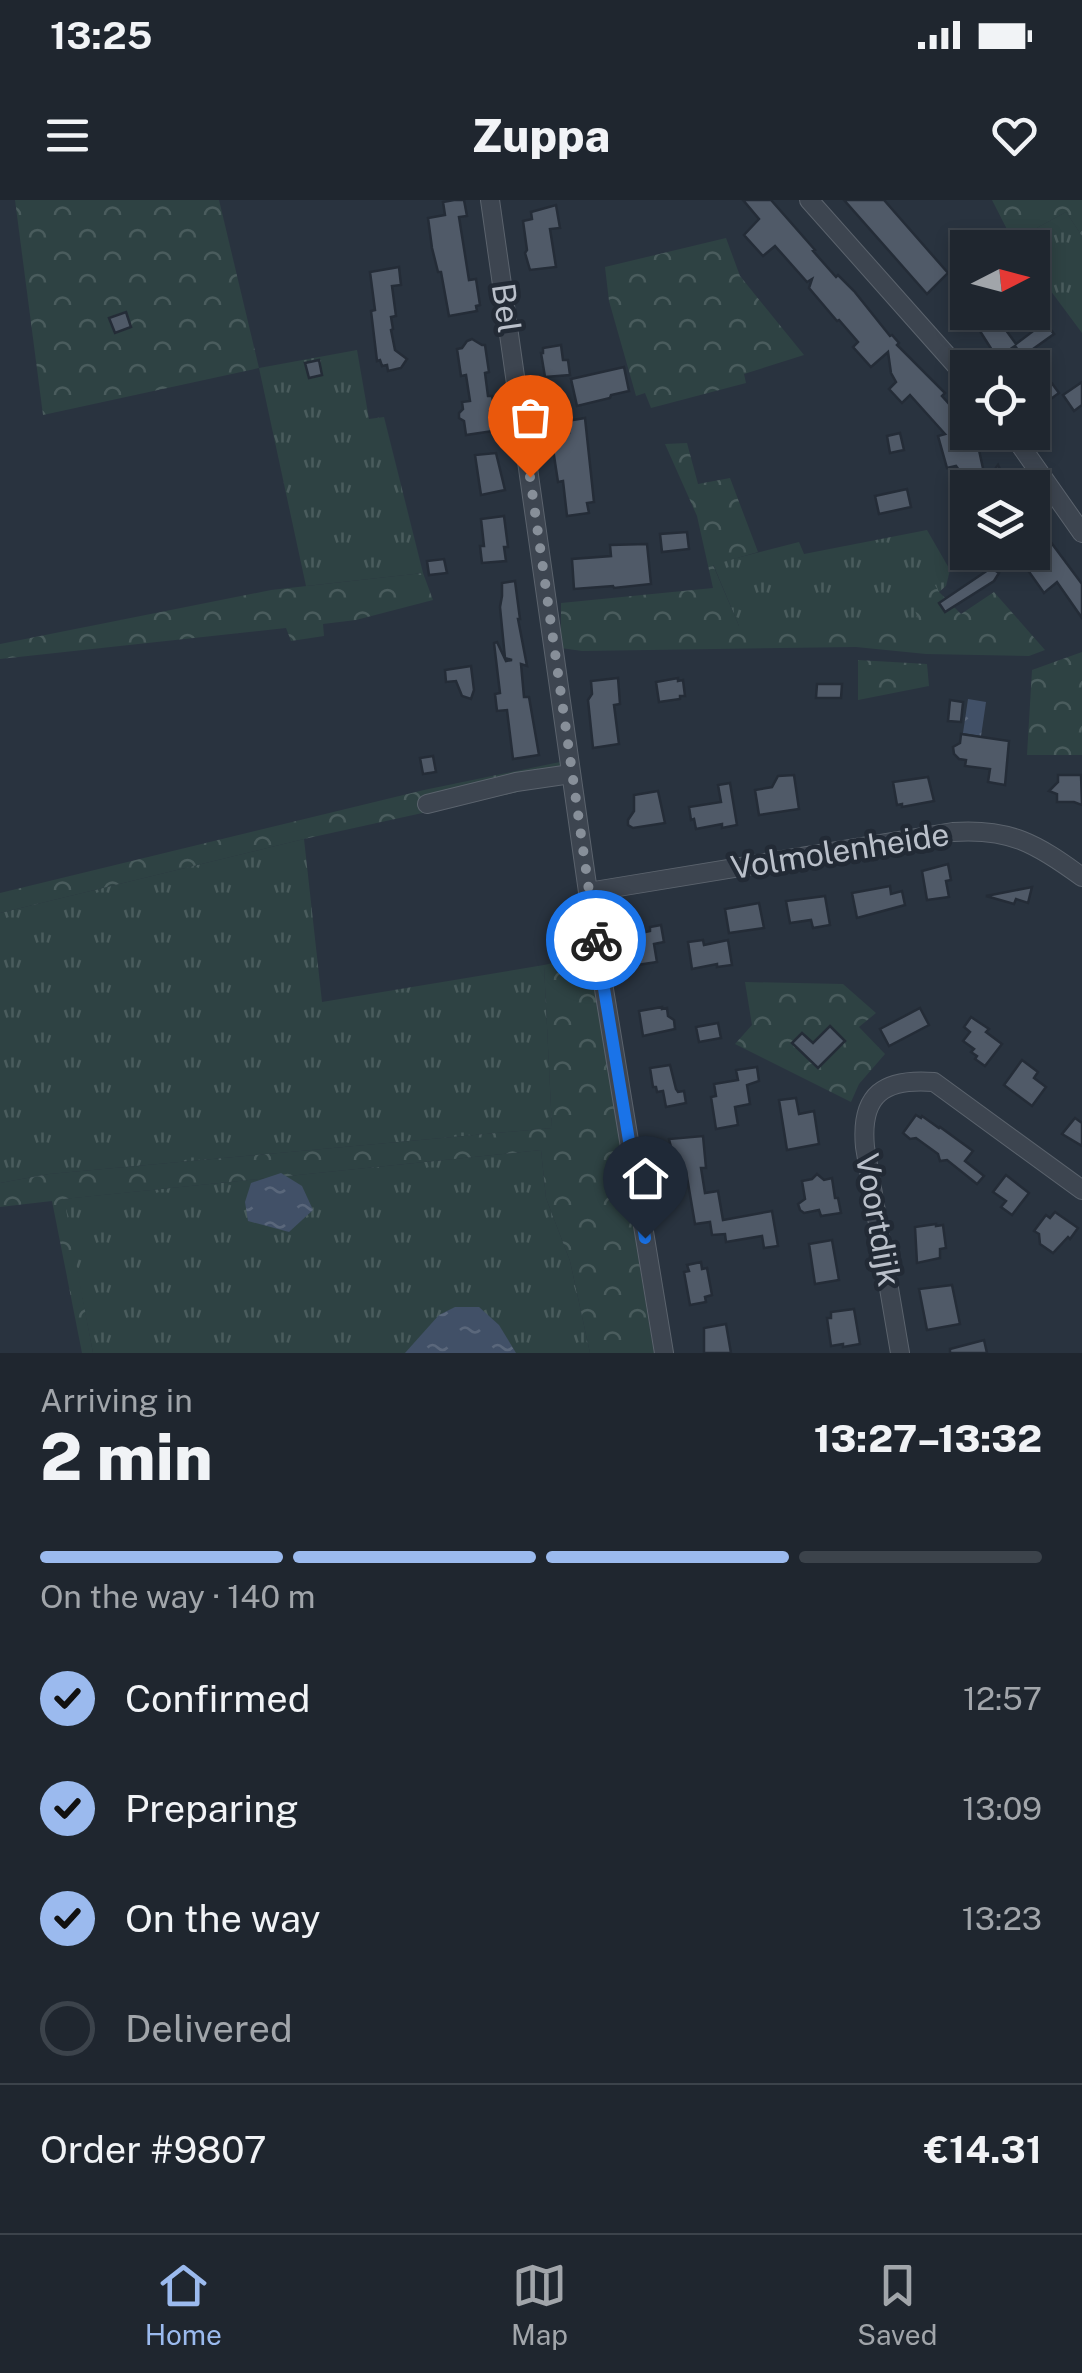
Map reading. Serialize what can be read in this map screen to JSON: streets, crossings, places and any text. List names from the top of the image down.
{
  "streets": {
    "street": ["Bel", "Volmolenheide", "Voortdijk"]
  },
  "crossings": [
    ["Bel", "Volmolenheide"]
  ],
  "north": "right",
  "page": {
    "status": "13:25",
    "header": "Zuppa",
    "heading": ["2 min", "Arriving in", "13:27–13:32"],
    "panel": ["Order #9807", "€14.31"],
    "bar": "On the way · 140 m",
    "list": [
      ["Confirmed", "12:57"],
      ["Preparing", "13:09"],
      ["On the way", "13:23"],
      "Delivered"
    ],
    "tabs": ["Home", "Map", "Saved"]
  }
}
